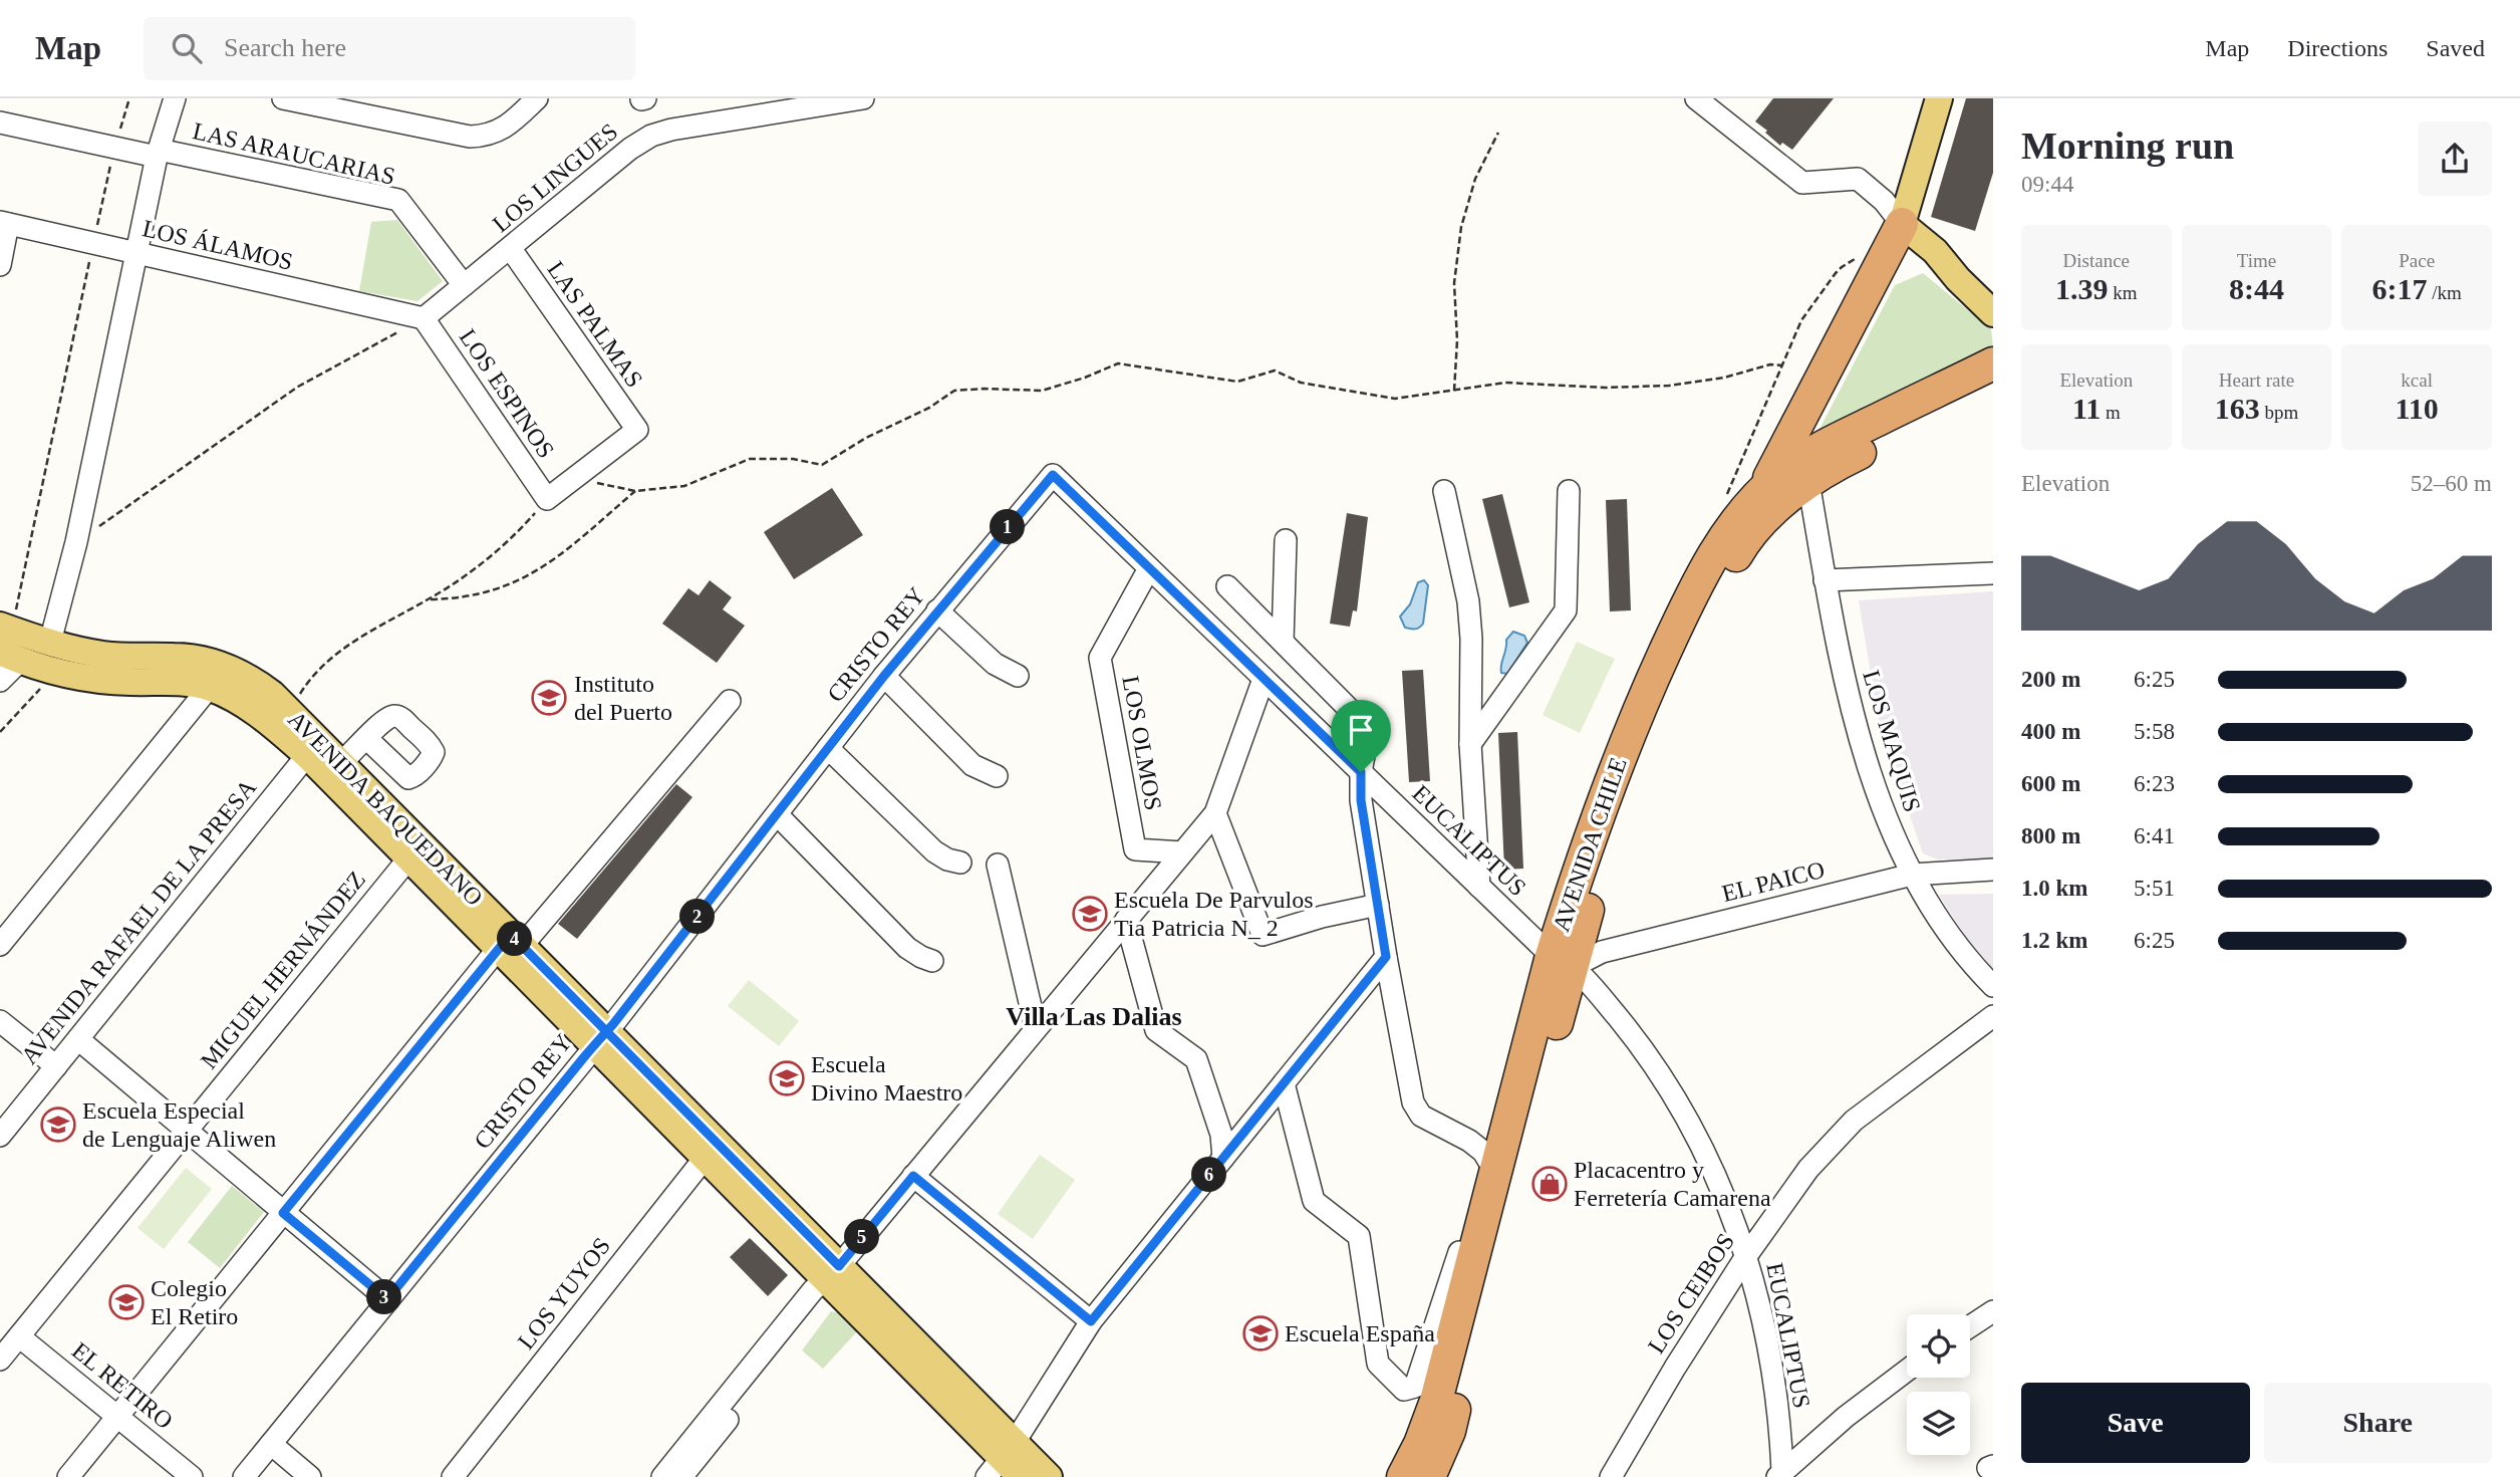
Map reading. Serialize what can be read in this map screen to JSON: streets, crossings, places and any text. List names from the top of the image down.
{
  "streets": {
    "highway": ["AVENIDA CHILE"],
    "main road": ["AVENIDA BAQUEDANO"],
    "street": [
      "LAS ARAUCARIAS",
      "LOS LINGUES",
      "LOS ÁLAMOS",
      "LAS PALMAS",
      "LOS ESPINOS",
      "CRISTO REY",
      "LOS MAQUIS",
      "LOS OLMOS",
      "EUCALIPTUS",
      "EL PAICO",
      "AVENIDA RAFAEL DE LA PRESA",
      "MIGUEL HERNÁNDEZ",
      "LOS YUYOS",
      "LOS CEIBOS",
      "EL RETIRO"
    ]
  },
  "crossings": [
    ["LAS ARAUCARIAS", "LOS LINGUES"],
    ["LOS LINGUES", "LOS ÁLAMOS"],
    ["LOS LINGUES", "LAS PALMAS"],
    ["LOS LINGUES", "LOS ESPINOS"],
    ["LOS ÁLAMOS", "LOS ESPINOS"],
    ["CRISTO REY", "AVENIDA BAQUEDANO"],
    ["CRISTO REY", "EUCALIPTUS"],
    ["LOS MAQUIS", "AVENIDA CHILE"],
    ["LOS MAQUIS", "EL PAICO"],
    ["LOS OLMOS", "EUCALIPTUS"],
    ["AVENIDA BAQUEDANO", "AVENIDA RAFAEL DE LA PRESA"],
    ["AVENIDA BAQUEDANO", "MIGUEL HERNÁNDEZ"],
    ["AVENIDA BAQUEDANO", "LOS YUYOS"],
    ["EUCALIPTUS", "AVENIDA CHILE"],
    ["EUCALIPTUS", "EL PAICO"],
    ["EUCALIPTUS", "LOS CEIBOS"],
    ["AVENIDA CHILE", "EL PAICO"],
    ["MIGUEL HERNÁNDEZ", "EL RETIRO"]
  ],
  "districts": ["Villa Las Dalias"],
  "places": {
    "school or university": [
      "Instituto del Puerto",
      "Escuela De Parvulos Tia Patricia N_ 2",
      "Escuela Divino Maestro",
      "Escuela Especial de Lenguaje Aliwen",
      "Colegio El Retiro",
      "Escuela España"
    ],
    "shop": ["Placacentro y Ferretería Camarena"]
  },
  "page": {
    "header": "Map",
    "search": "Search here",
    "nav": ["Map", "Directions", "Saved"],
    "heading": ["Morning run", "09:44"],
    "stats": [
      ["Distance", "1.39 km"],
      ["Time", "8:44"],
      ["Pace", "6:17 /km"],
      ["Elevation", "11 m"],
      ["Heart rate", "163 bpm"],
      ["kcal", "110"]
    ],
    "chart": ["Elevation", "52–60 m"],
    "pins": [
      "1",
      "2",
      "4",
      "6",
      "5",
      "3"
    ],
    "list": [
      {
        "name": "200 m",
        "note": "6:25"
      },
      {
        "name": "400 m",
        "note": "5:58"
      },
      {
        "name": "600 m",
        "note": "6:23"
      },
      {
        "name": "800 m",
        "note": "6:41"
      },
      {
        "name": "1.0 km",
        "note": "5:51"
      },
      {
        "name": "1.2 km",
        "note": "6:25"
      }
    ],
    "buttons": ["Save", "Share"]
  }
}
